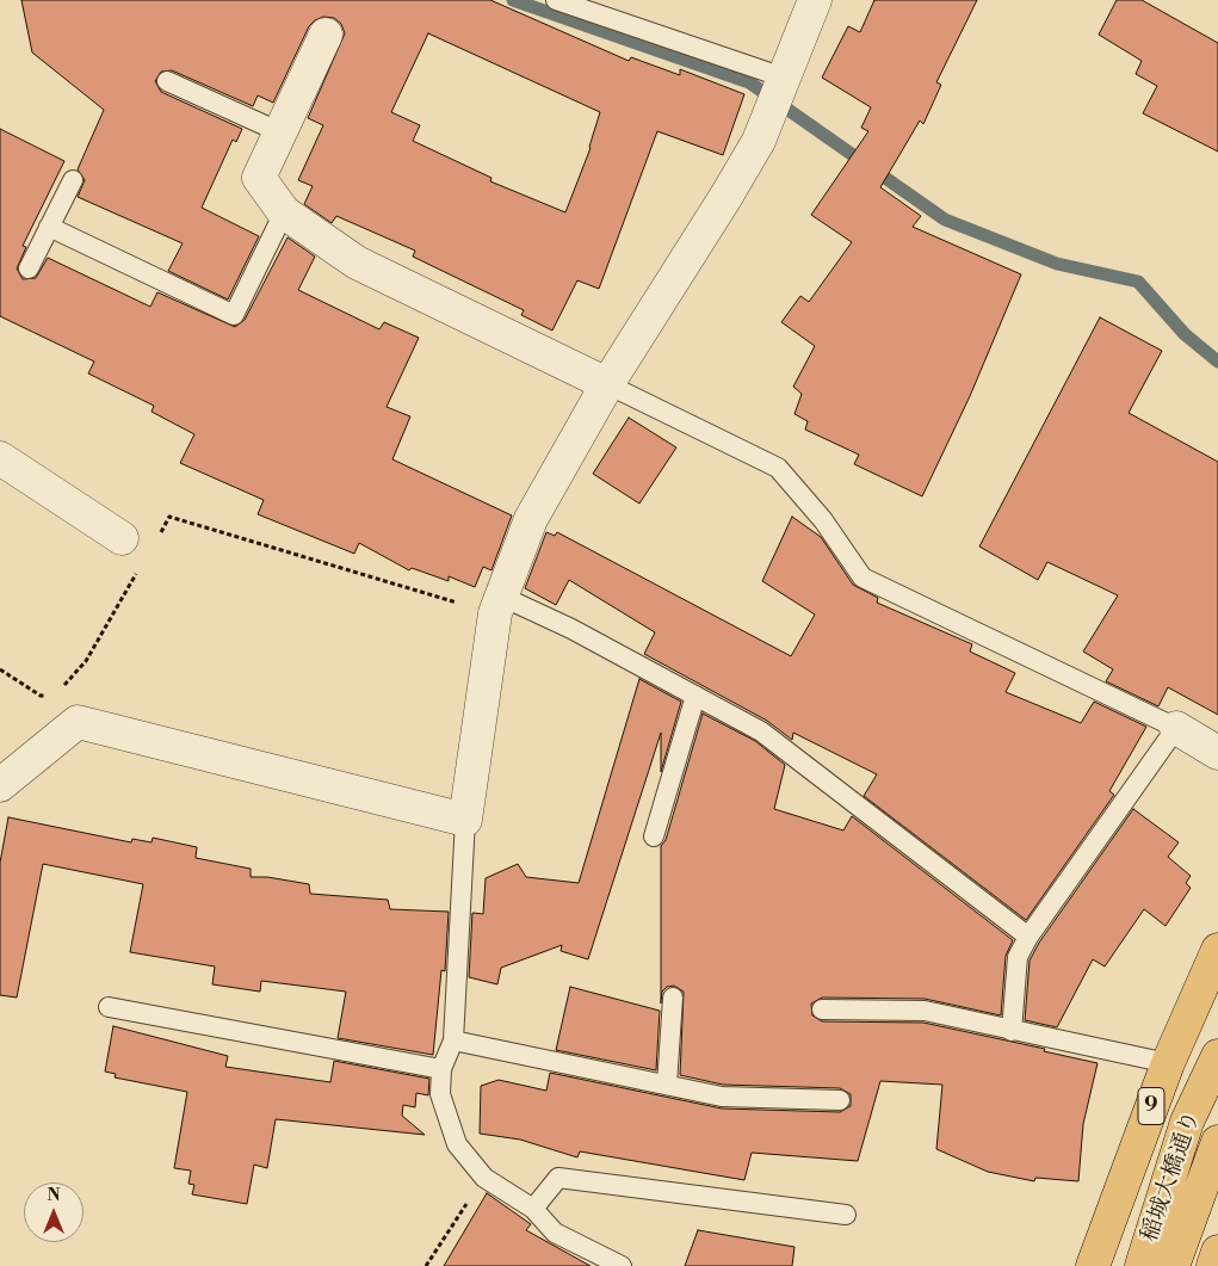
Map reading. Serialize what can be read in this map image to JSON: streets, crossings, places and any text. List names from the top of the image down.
{
  "streets": {
    "main road": ["9", "稲城大橋通り"]
  },
  "north": "top"
}
